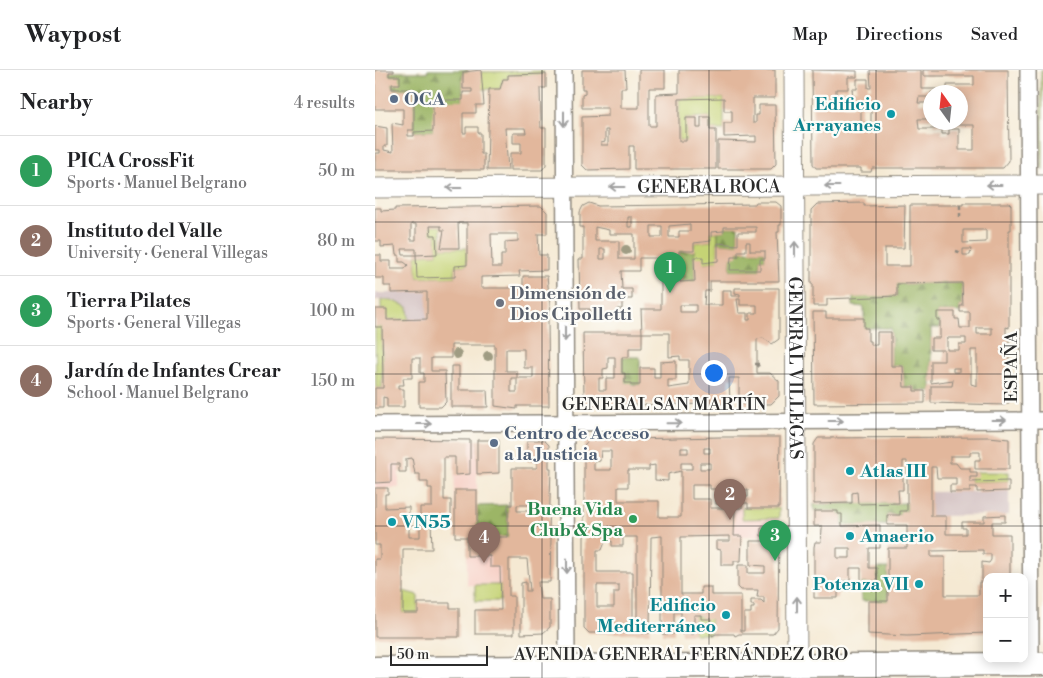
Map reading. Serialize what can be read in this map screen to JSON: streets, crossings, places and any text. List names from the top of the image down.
{
  "streets": {
    "main road": ["AVENIDA GENERAL FERNÁNDEZ ORO"],
    "street": [
      "GENERAL ROCA",
      "ESPAÑA",
      "GENERAL VILLEGAS",
      "GENERAL SAN MARTÍN"
    ]
  },
  "crossings": [
    ["GENERAL ROCA", "ESPAÑA"],
    ["GENERAL ROCA", "GENERAL VILLEGAS"],
    ["ESPAÑA", "GENERAL SAN MARTÍN"],
    ["ESPAÑA", "AVENIDA GENERAL FERNÁNDEZ ORO"],
    ["GENERAL VILLEGAS", "GENERAL SAN MARTÍN"],
    ["GENERAL VILLEGAS", "AVENIDA GENERAL FERNÁNDEZ ORO"]
  ],
  "one_way": ["GENERAL ROCA", "GENERAL VILLEGAS", "GENERAL SAN MARTÍN"],
  "places": [
    "OCA",
    "Edificio Arrayanes",
    "Dimensión de Dios Cipolletti",
    "Centro de Acceso a la Justicia",
    "Atlas III",
    "Buena Vida Club & Spa",
    "VN55",
    "Amaerio",
    "Potenza VII",
    "Edificio Mediterráneo"
  ],
  "scale_bar": "50 m",
  "north": "top",
  "page": {
    "header": "Waypost",
    "nav": ["Map", "Directions", "Saved"],
    "heading": ["Nearby", "4 results"],
    "list": [
      {
        "mark": "1",
        "name": "PICA CrossFit",
        "note": "Sports · Manuel Belgrano",
        "value": "50 m"
      },
      {
        "mark": "2",
        "name": "Instituto del Valle",
        "note": "University · General Villegas",
        "value": "80 m"
      },
      {
        "mark": "3",
        "name": "Tierra Pilates",
        "note": "Sports · General Villegas",
        "value": "100 m"
      },
      {
        "mark": "4",
        "name": "Jardín de Infantes Crear",
        "note": "School · Manuel Belgrano",
        "value": "150 m"
      }
    ],
    "pins": [
      "1",
      "2",
      "3",
      "4"
    ],
    "map_buttons": ["+", "−"],
    "scale": "50 m"
  }
}
